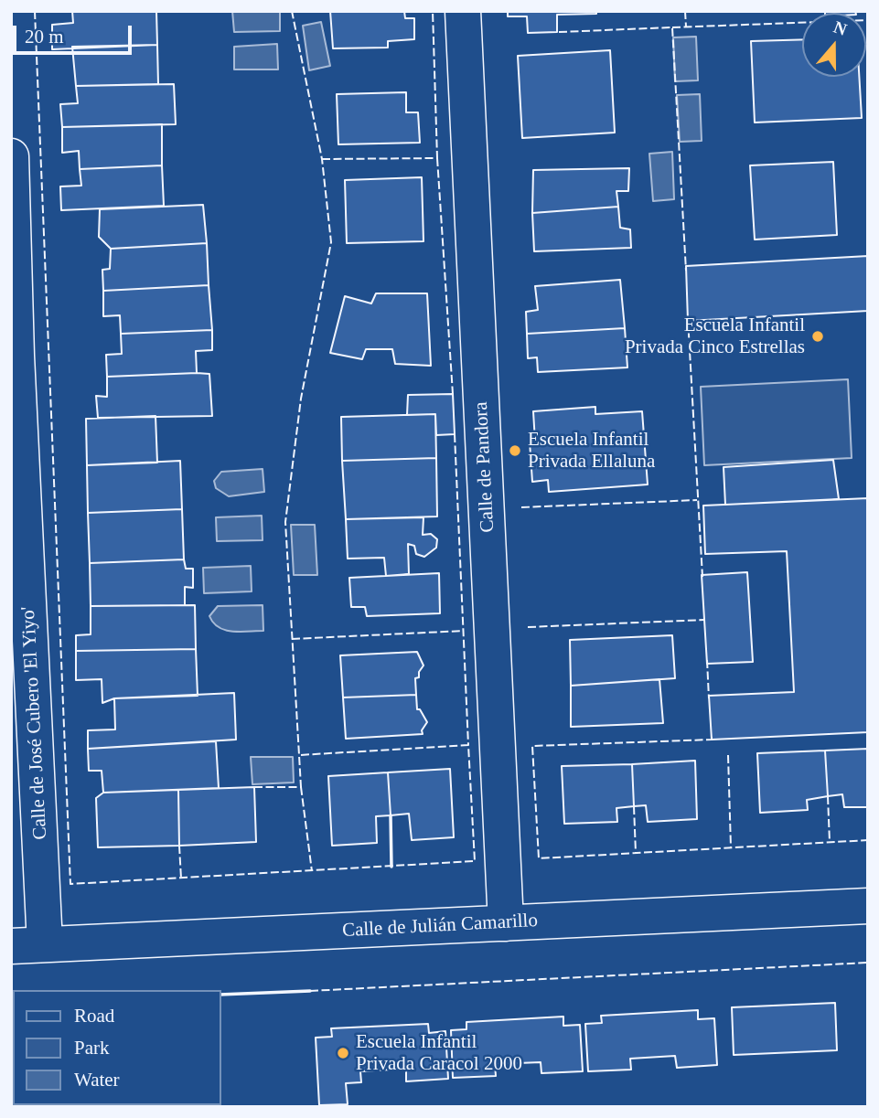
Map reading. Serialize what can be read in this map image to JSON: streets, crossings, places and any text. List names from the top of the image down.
{
  "streets": {
    "street": ["Calle de Pandora", "Calle de José Cubero 'El Yiyo'", "Calle de Julián Camarillo"]
  },
  "crossings": [
    ["Calle de Pandora", "Calle de Julián Camarillo"],
    ["Calle de José Cubero 'El Yiyo'", "Calle de Julián Camarillo"]
  ],
  "places": ["Escuela Infantil Privada Cinco Estrellas", "Escuela Infantil Privada Ellaluna", "Escuela Infantil Privada Caracol 2000"],
  "legend": ["Road", "Park", "Water"],
  "scale_bar": "20 m",
  "north": "top"
}
